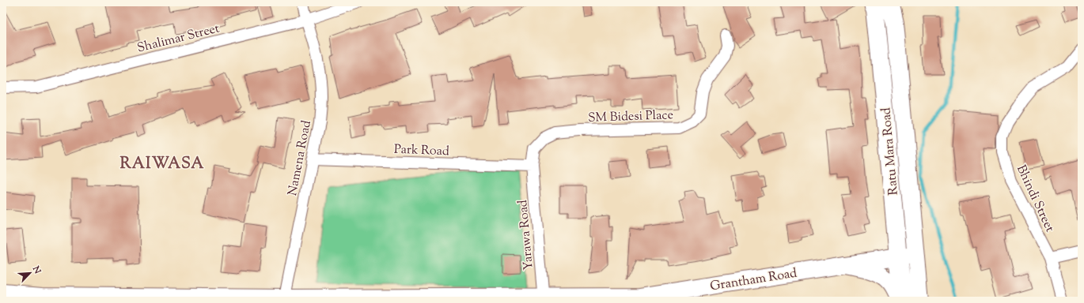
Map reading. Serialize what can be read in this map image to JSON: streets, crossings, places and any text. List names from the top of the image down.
{
  "streets": {
    "main road": ["Ratu Mara Road", "Grantham Road"],
    "street": [
      "Shalimar Street",
      "SM Bidesi Place",
      "Park Road",
      "Namena Road",
      "Bhindi Street",
      "Yarawa Road"
    ]
  },
  "crossings": [
    ["Shalimar Street", "Namena Road"],
    ["SM Bidesi Place", "Park Road"],
    ["SM Bidesi Place", "Yarawa Road"],
    ["Park Road", "Namena Road"],
    ["Park Road", "Yarawa Road"],
    ["Ratu Mara Road", "Grantham Road"],
    ["Namena Road", "Grantham Road"],
    ["Yarawa Road", "Grantham Road"]
  ],
  "districts": ["RAIWASA"],
  "north": "top right"
}
